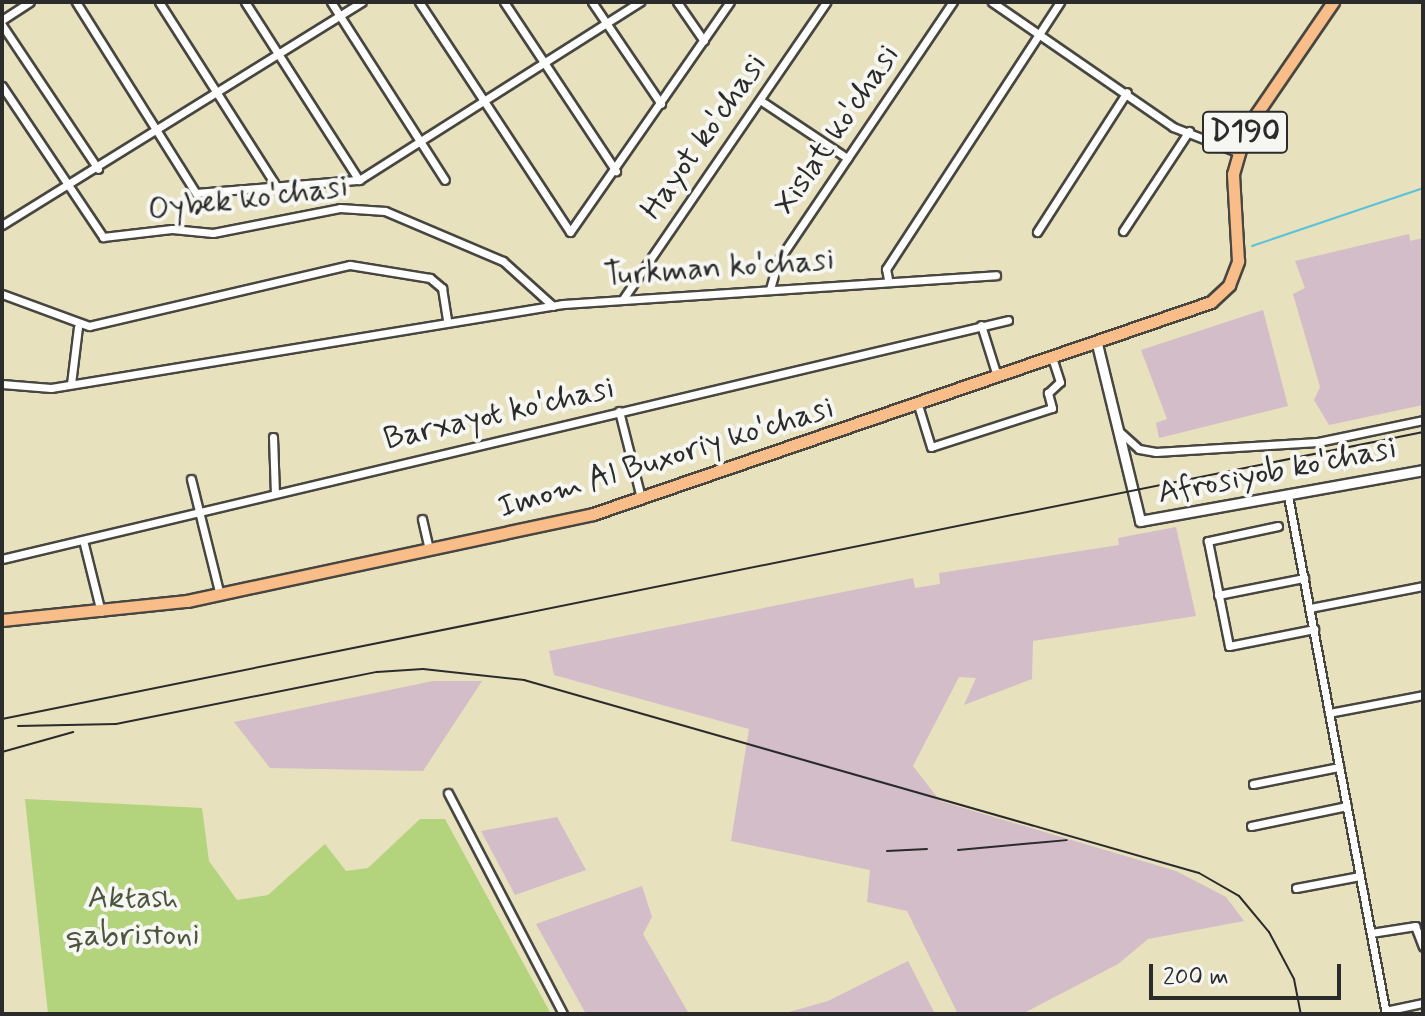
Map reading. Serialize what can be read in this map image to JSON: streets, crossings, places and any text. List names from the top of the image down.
{
  "streets": {
    "main road": ["D190", "Imom Al Buxoriy ko'chasi"],
    "street": [
      "Xislat ko'chasi",
      "Hayot ko'chasi",
      "Oybek ko'chasi",
      "Turkman ko'chasi",
      "Barxayot ko'chasi",
      "Afrosiyob ko'chasi"
    ]
  },
  "crossings": [
    ["Xislat ko'chasi", "Turkman ko'chasi"],
    ["D190", "Imom Al Buxoriy ko'chasi"],
    ["Hayot ko'chasi", "Turkman ko'chasi"],
    ["Oybek ko'chasi", "Turkman ko'chasi"]
  ],
  "parks": ["Aktash qabristoni"],
  "scale_bar": "200 m"
}
